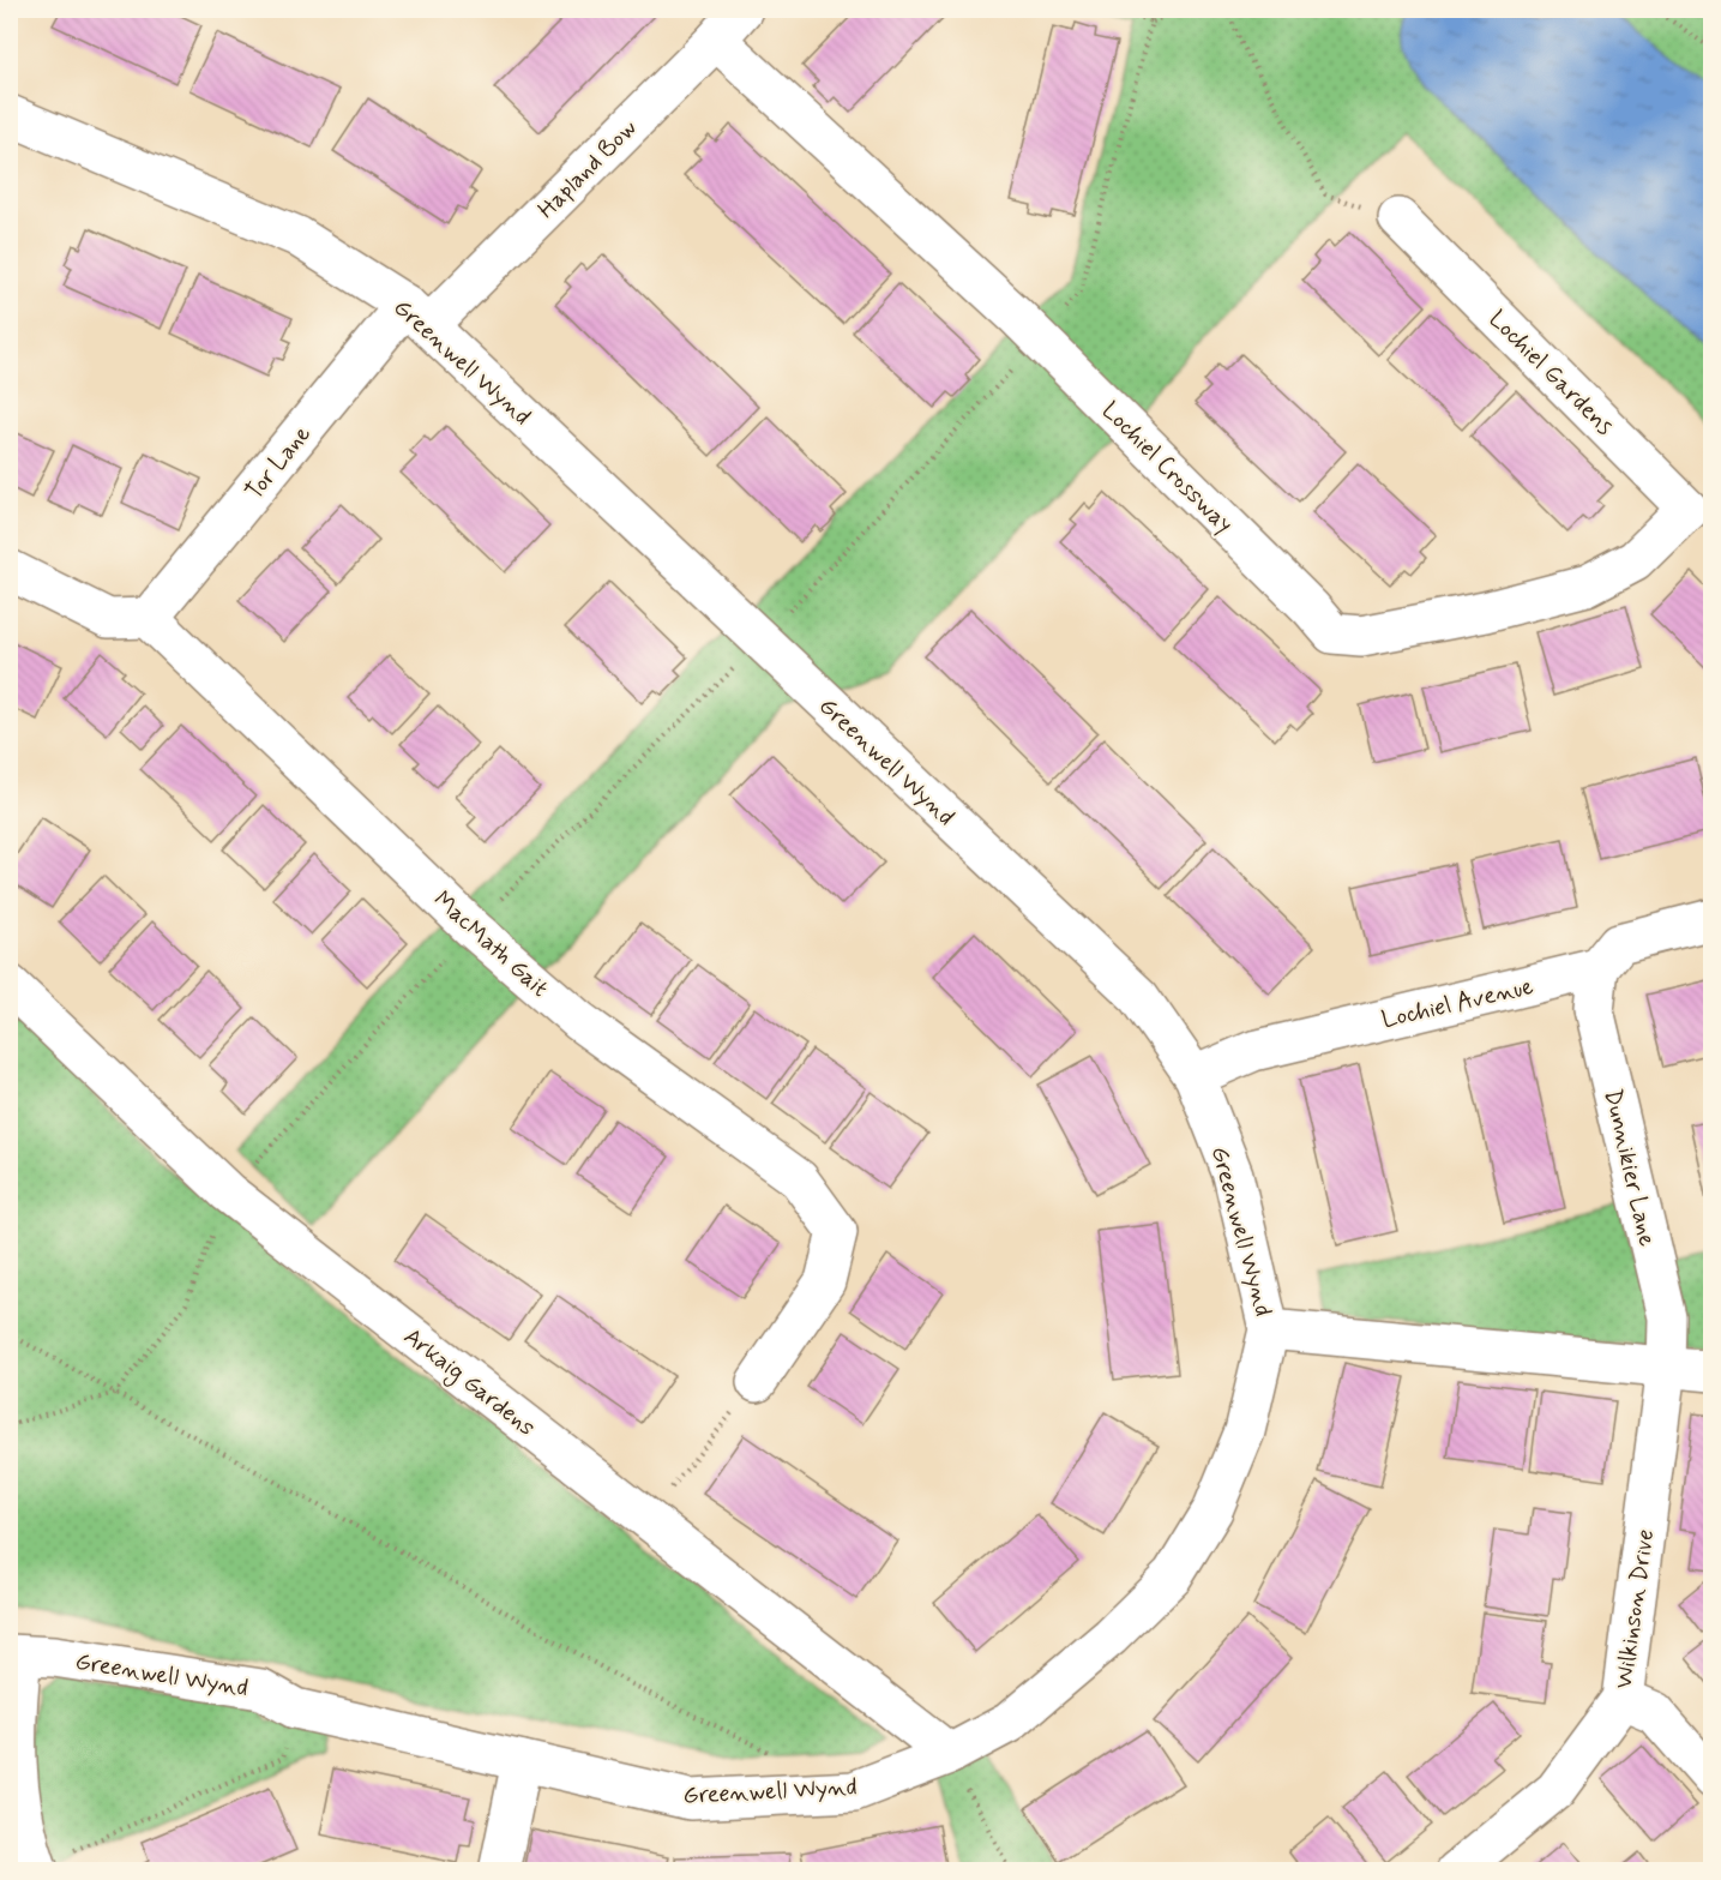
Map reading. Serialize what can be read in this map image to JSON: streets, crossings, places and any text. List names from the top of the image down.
{
  "streets": {
    "street": [
      "Hapland Bow",
      "Greenwell Wynd",
      "Lochiel Gardens",
      "Tor Lane",
      "Lochiel Crossway",
      "MacMath Gait",
      "Lochiel Avenue",
      "Dunnikier Lane",
      "Arkaig Gardens",
      "Wilkinson Drive"
    ]
  },
  "crossings": [
    ["Hapland Bow", "Greenwell Wynd"],
    ["Hapland Bow", "Tor Lane"],
    ["Hapland Bow", "Lochiel Crossway"],
    ["Greenwell Wynd", "Tor Lane"],
    ["Greenwell Wynd", "Lochiel Avenue"],
    ["Greenwell Wynd", "Arkaig Gardens"],
    ["Lochiel Gardens", "Lochiel Crossway"],
    ["Tor Lane", "MacMath Gait"],
    ["Lochiel Avenue", "Dunnikier Lane"],
    ["Dunnikier Lane", "Wilkinson Drive"]
  ]
}
